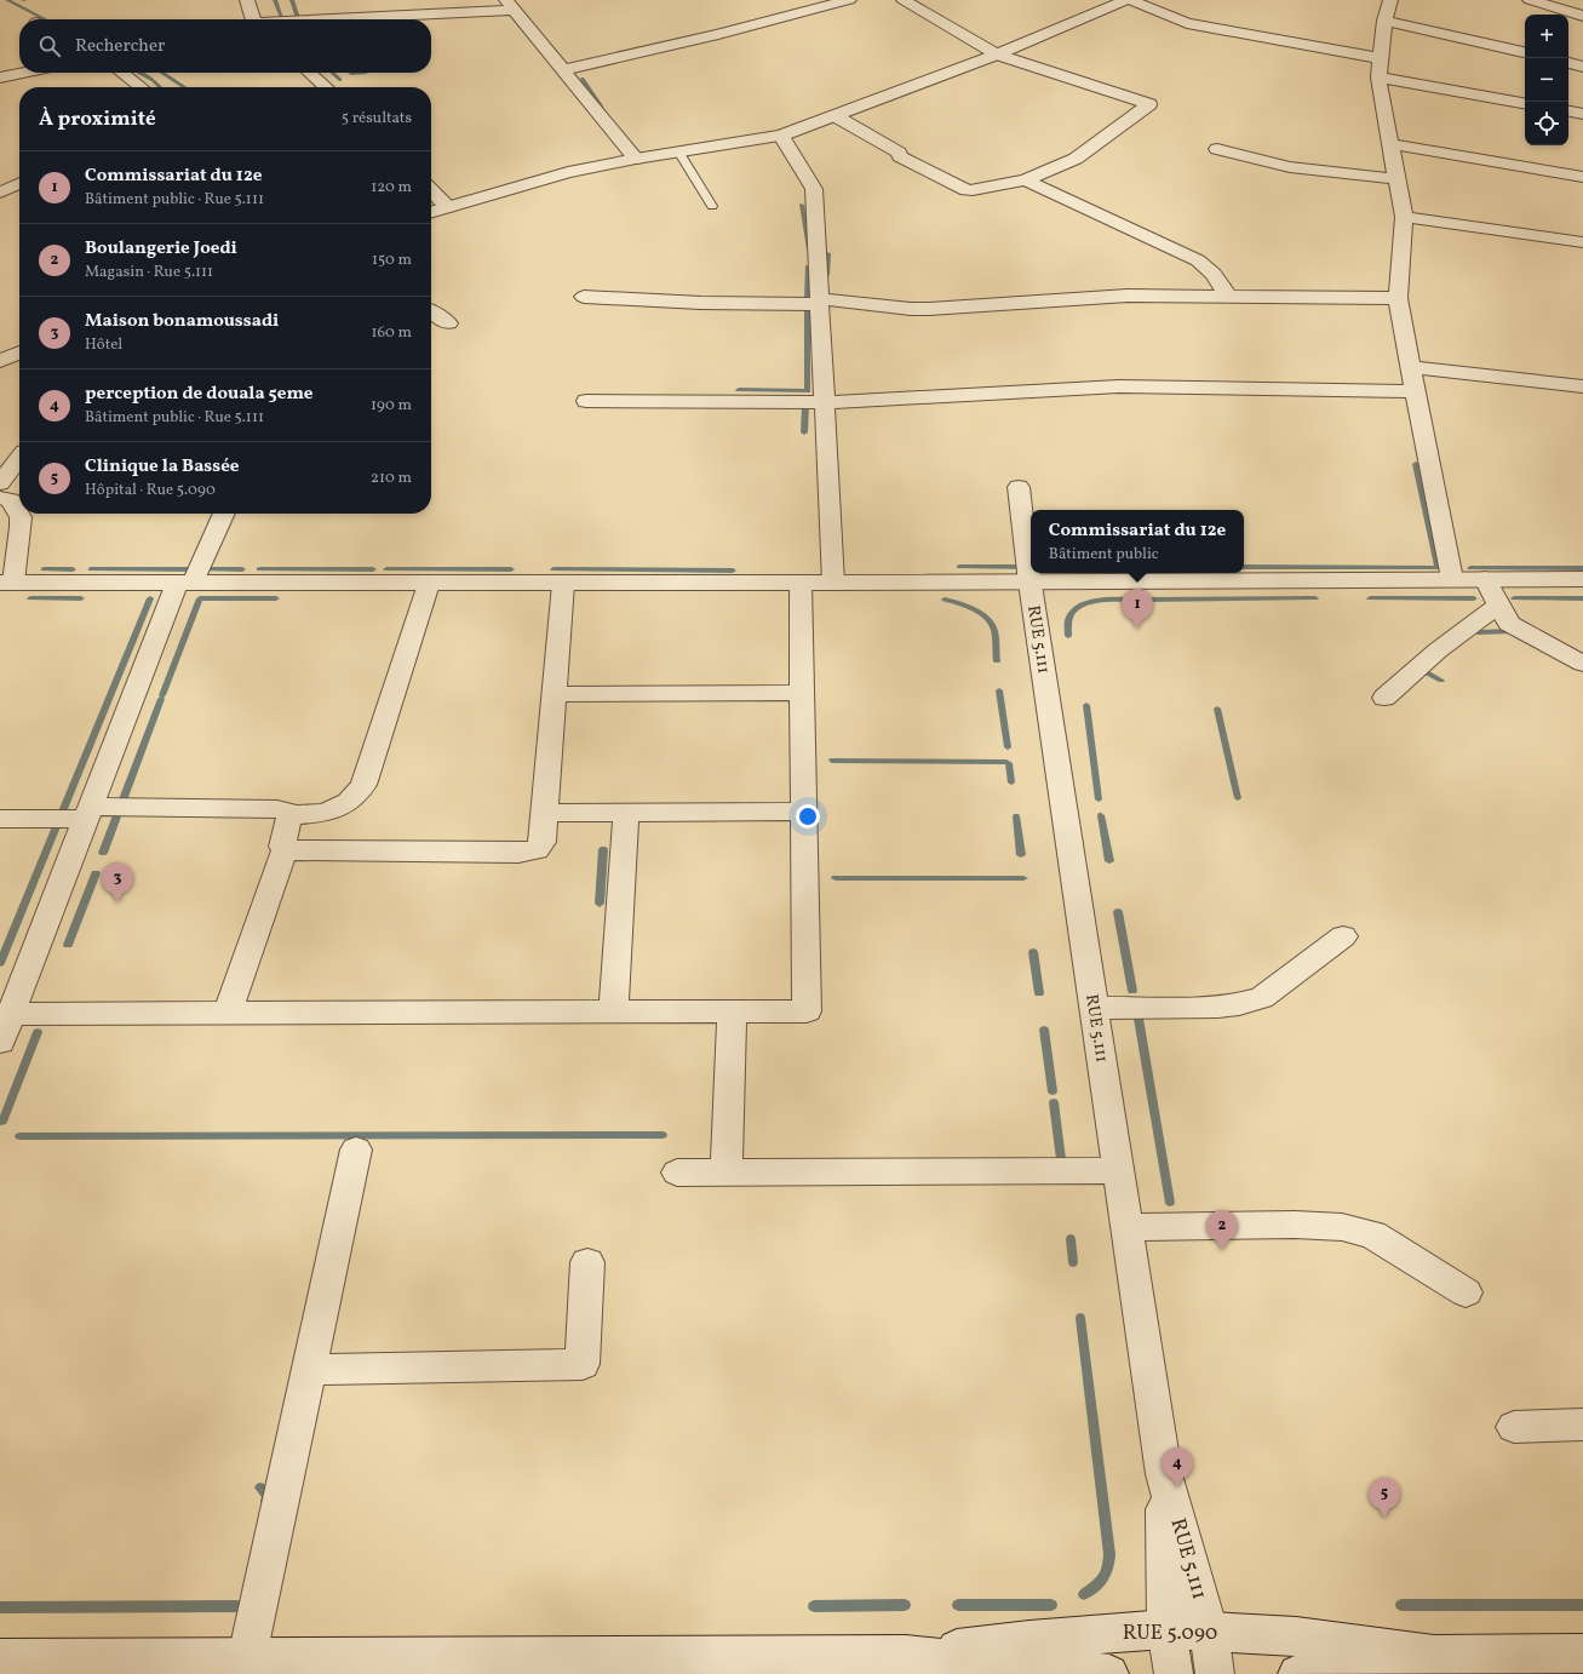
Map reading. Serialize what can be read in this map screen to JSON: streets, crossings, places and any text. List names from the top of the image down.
{
  "streets": {
    "street": ["RUE 5.111", "RUE 5.090"]
  },
  "crossings": [
    ["RUE 5.111", "RUE 5.090"]
  ],
  "page": {
    "map_buttons": ["+", "−"],
    "search": "Rechercher",
    "heading": ["À proximité", "5 résultats"],
    "list": [
      {
        "mark": "1",
        "name": "Commissariat du 12e",
        "note": "Bâtiment public · Rue 5.111",
        "value": "120 m"
      },
      {
        "mark": "2",
        "name": "Boulangerie Joedi",
        "note": "Magasin · Rue 5.111",
        "value": "150 m"
      },
      {
        "mark": "3",
        "name": "Maison bonamoussadi",
        "note": "Hôtel",
        "value": "160 m"
      },
      {
        "mark": "4",
        "name": "perception de douala 5eme",
        "note": "Bâtiment public · Rue 5.111",
        "value": "190 m"
      },
      {
        "mark": "5",
        "name": "Clinique la Bassée",
        "note": "Hôpital · Rue 5.090",
        "value": "210 m"
      }
    ],
    "popup": ["Commissariat du 12e", "Bâtiment public"],
    "pins": [
      "1",
      "3",
      "2",
      "4",
      "5"
    ]
  }
}
